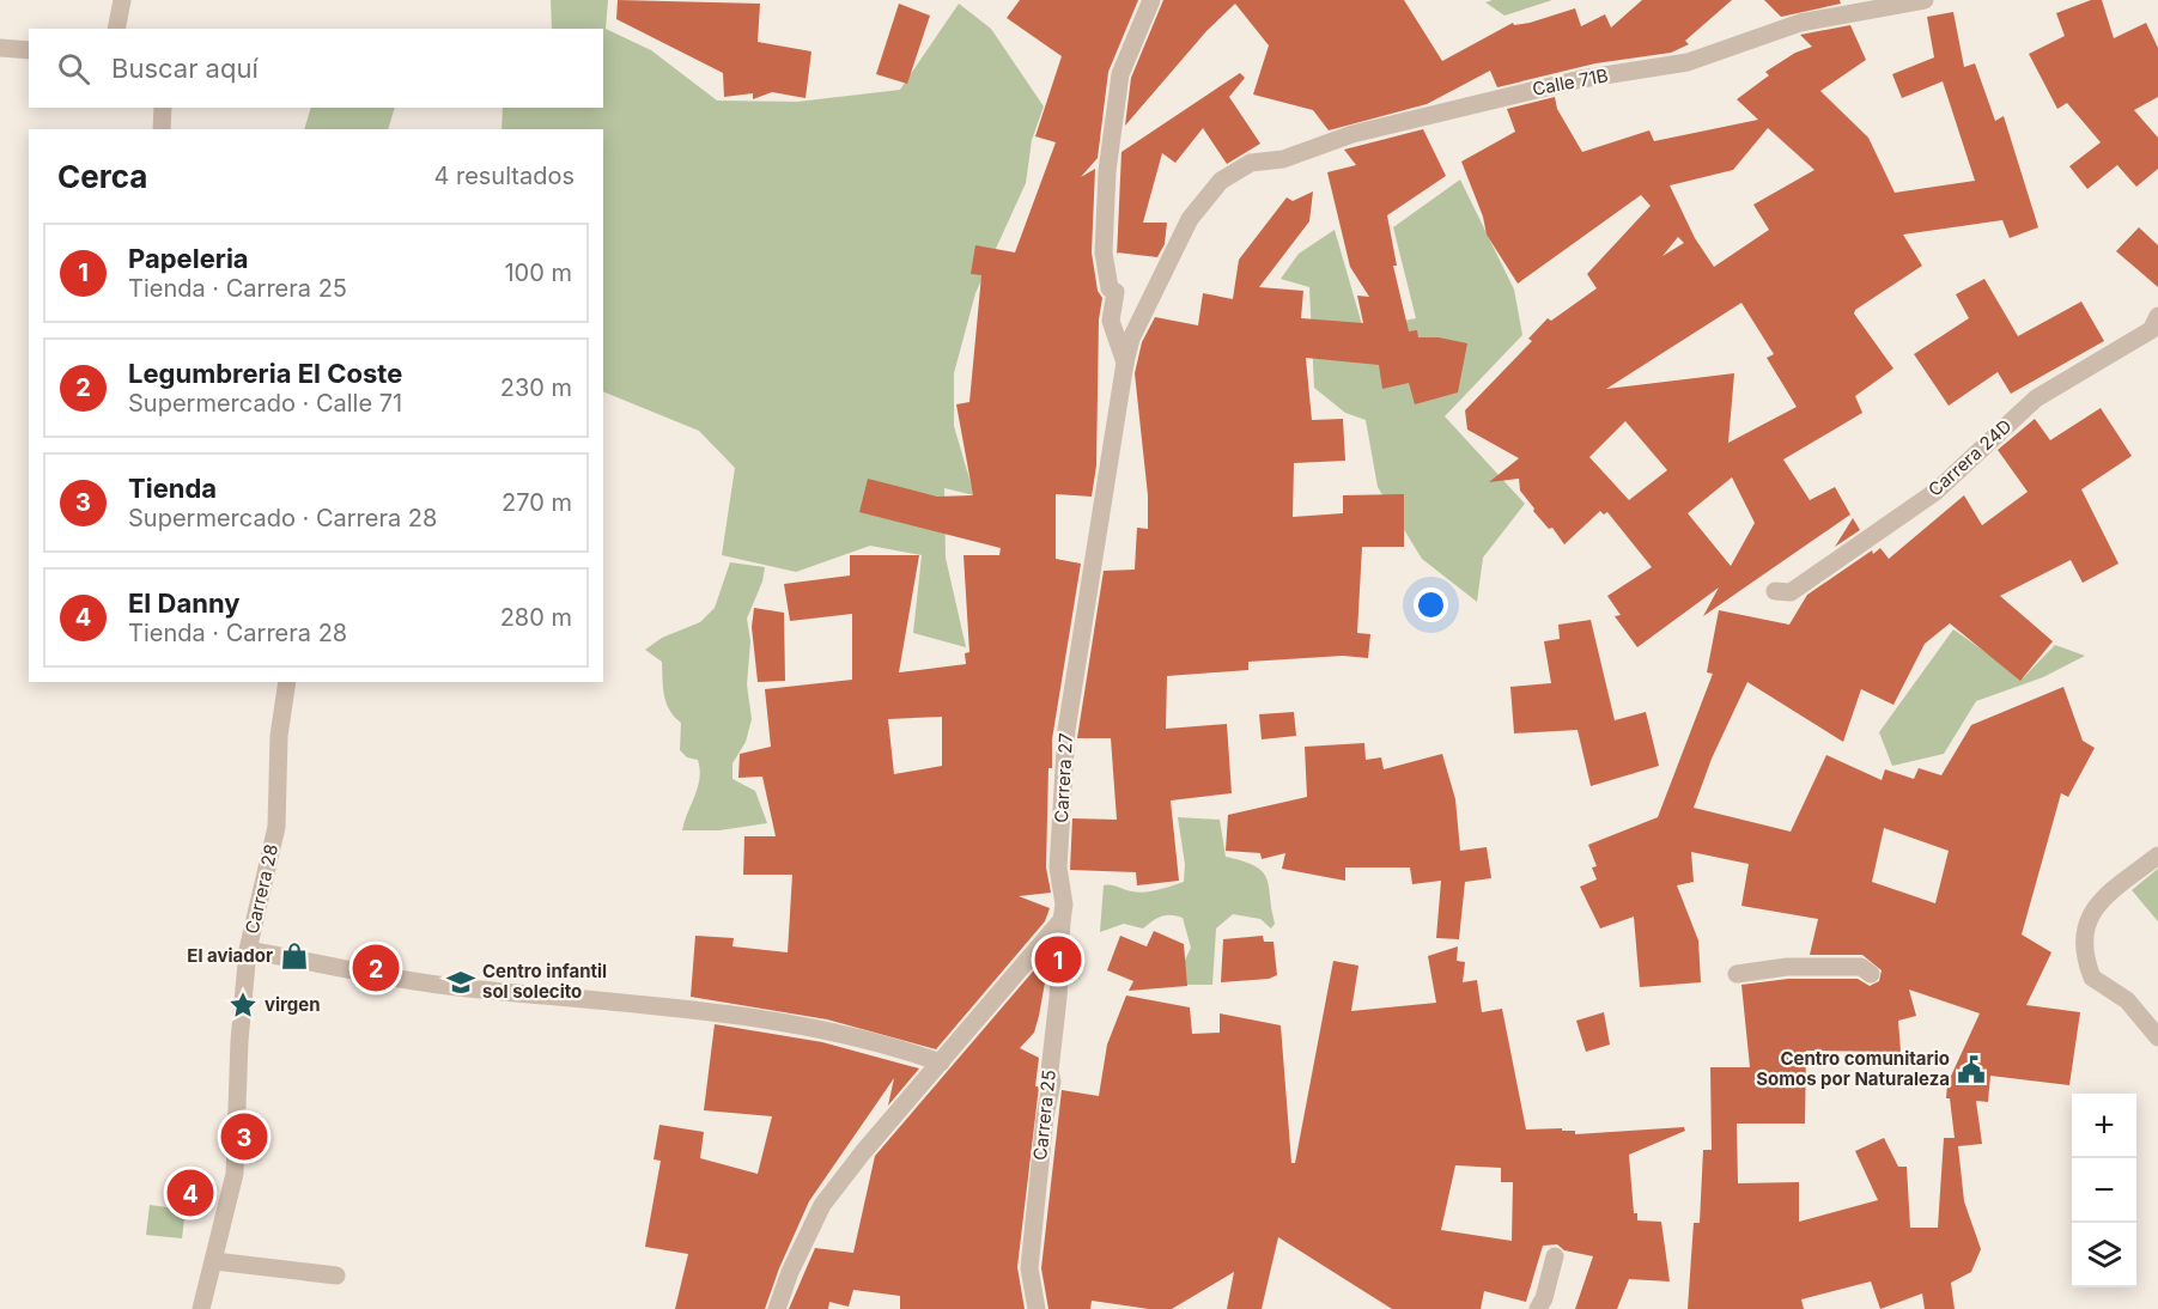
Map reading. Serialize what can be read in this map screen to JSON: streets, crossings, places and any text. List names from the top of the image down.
{
  "streets": {
    "street": [
      "Calle 71B",
      "Carrera 24D",
      "Carrera 27",
      "Carrera 28",
      "Carrera 25"
    ]
  },
  "crossings": [
    ["Calle 71B", "Carrera 27"],
    ["Carrera 27", "Carrera 25"]
  ],
  "places": {
    "shop": ["El aviador"],
    "school or university": ["Centro infantil sol solecito"],
    "place": ["virgen"],
    "public building": ["Centro comunitario Somos por Naturaleza"]
  },
  "page": {
    "search": "Buscar aquí",
    "heading": ["Cerca", "4 resultados"],
    "list": [
      {
        "mark": "1",
        "name": "Papeleria",
        "note": "Tienda · Carrera 25",
        "value": "100 m"
      },
      {
        "mark": "2",
        "name": "Legumbreria El Coste",
        "note": "Supermercado · Calle 71",
        "value": "230 m"
      },
      {
        "mark": "3",
        "name": "Tienda",
        "note": "Supermercado · Carrera 28",
        "value": "270 m"
      },
      {
        "mark": "4",
        "name": "El Danny",
        "note": "Tienda · Carrera 28",
        "value": "280 m"
      }
    ],
    "pins": [
      "1",
      "2",
      "3",
      "4"
    ],
    "map_buttons": ["+", "−"]
  }
}
